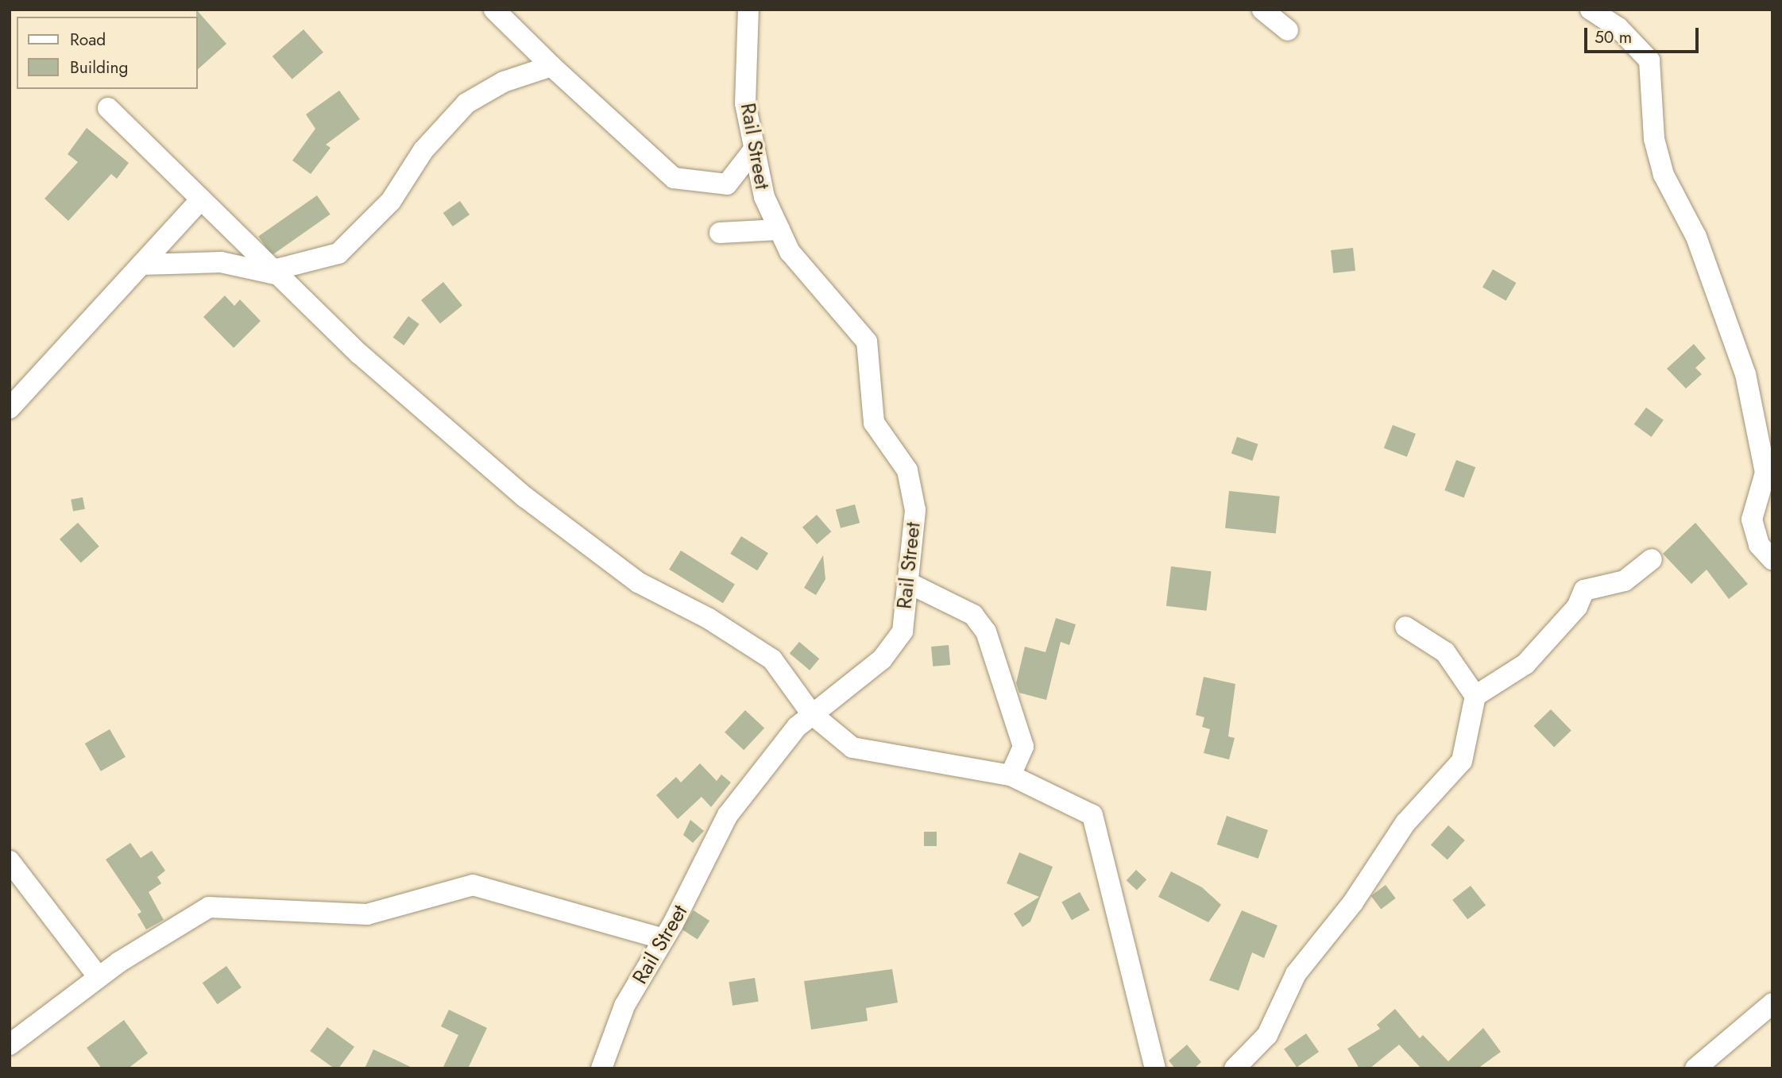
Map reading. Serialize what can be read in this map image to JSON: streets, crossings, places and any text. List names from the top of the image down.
{
  "streets": {
    "street": ["Rail Street"]
  },
  "legend": ["Road", "Building"],
  "scale_bar": "50 m"
}
